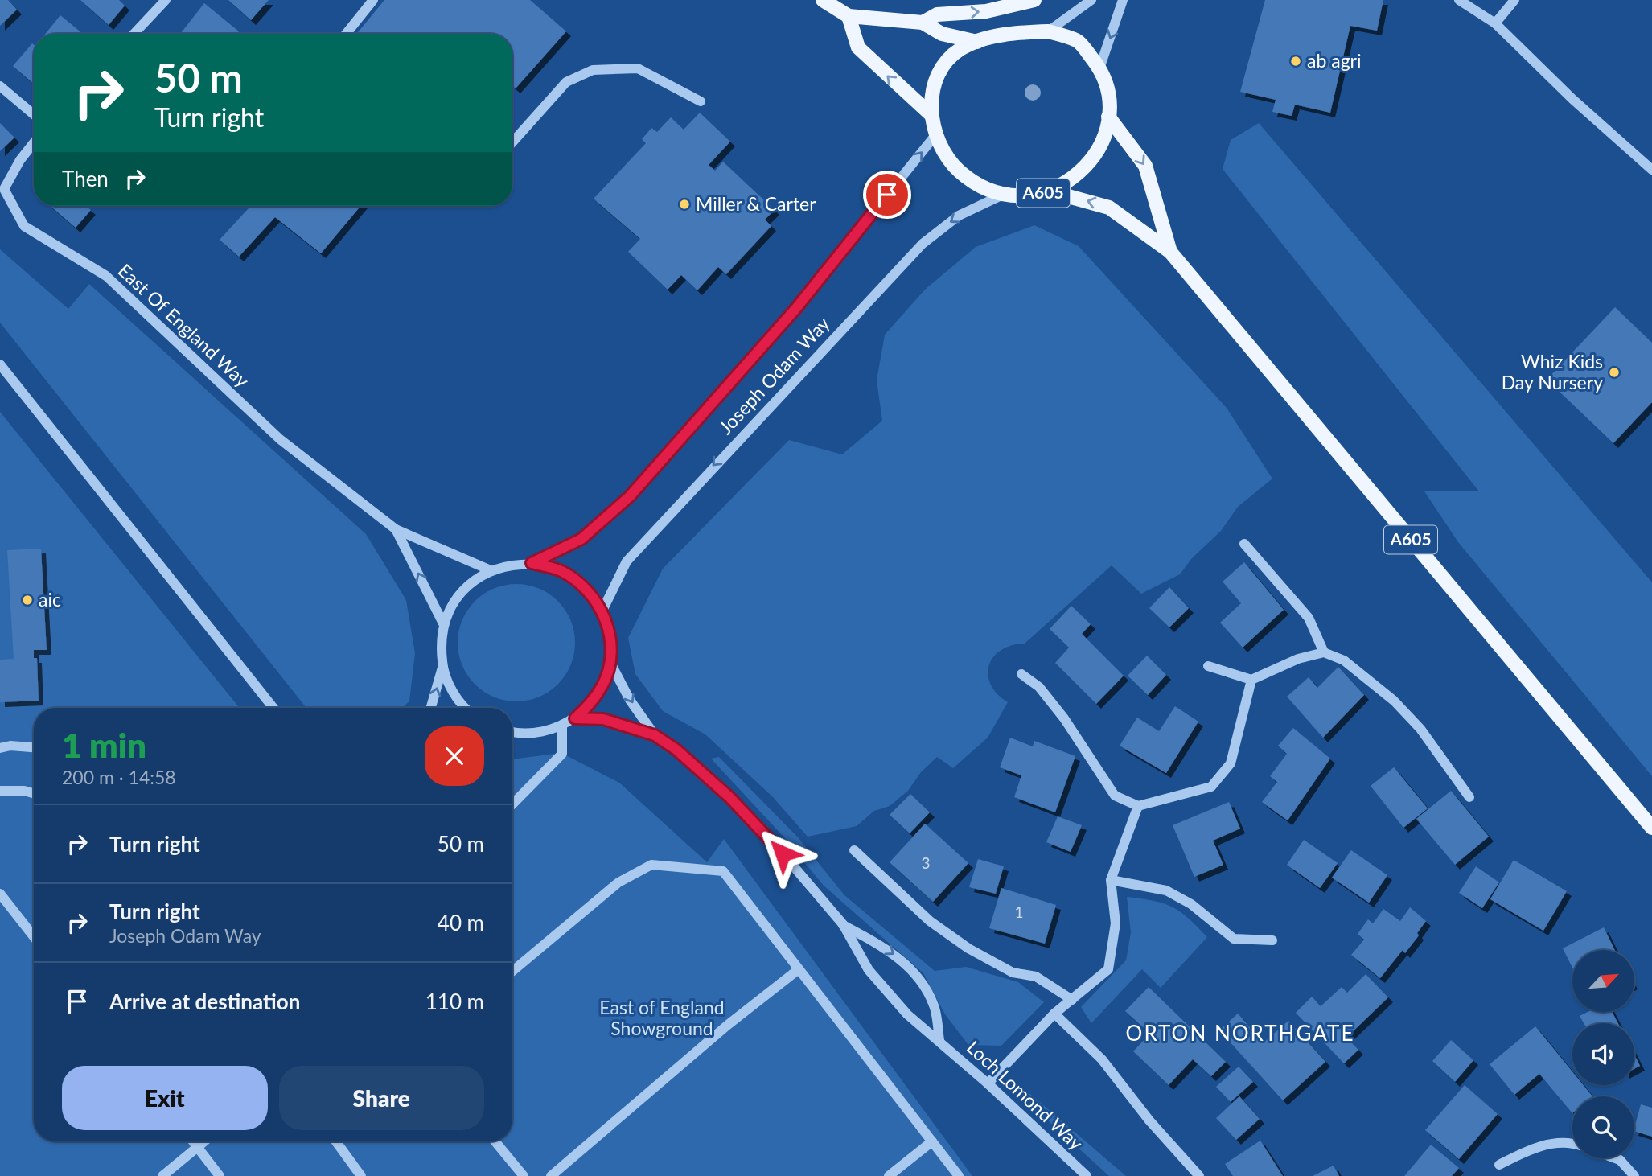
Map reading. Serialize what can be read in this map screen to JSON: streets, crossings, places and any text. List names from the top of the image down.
{
  "streets": {
    "main road": ["A605"],
    "street": ["East Of England Way", "Joseph Odam Way", "Loch Lomond Way"]
  },
  "crossings": [
    ["A605", "Joseph Odam Way"]
  ],
  "districts": ["ORTON NORTHGATE"],
  "parks": ["East of England Showground"],
  "places": [
    "ab agri",
    "Miller & Carter",
    "Whiz Kids Day Nursery",
    "aic"
  ],
  "house_numbers": ["3", "1"],
  "north": "top right",
  "page": {
    "turn": ["50 m", "Turn right"],
    "then": "Then",
    "heading": ["1 min", "200 m · 14:58"],
    "list": [
      {
        "name": "Turn right",
        "value": "50 m"
      },
      {
        "name": "Turn right",
        "note": "Joseph Odam Way",
        "value": "40 m"
      },
      {
        "name": "Arrive at destination",
        "value": "110 m"
      }
    ],
    "buttons": ["Exit", "Share"]
  }
}
